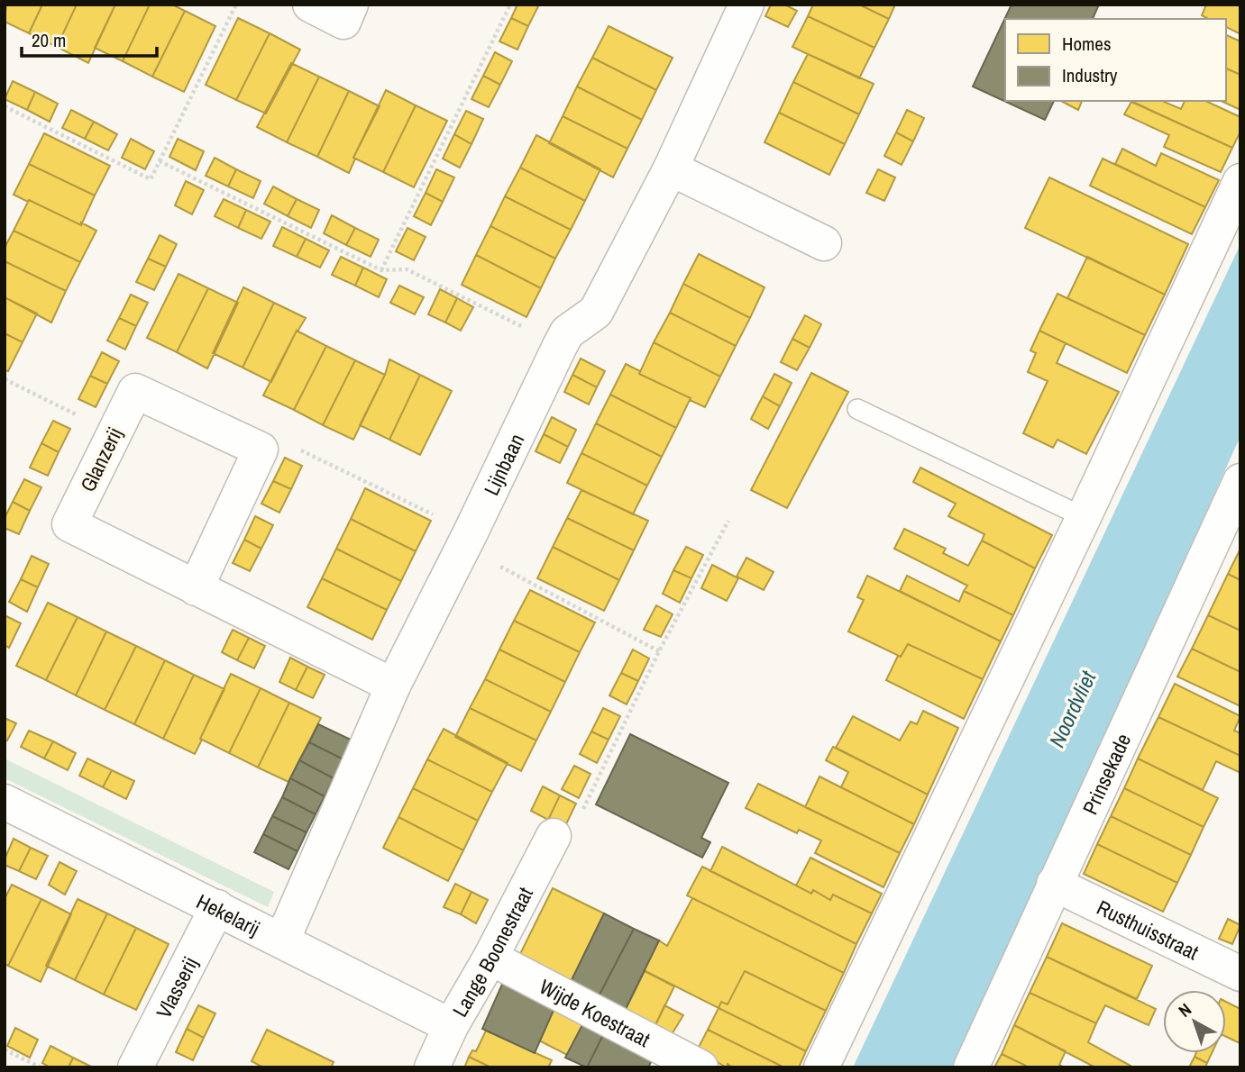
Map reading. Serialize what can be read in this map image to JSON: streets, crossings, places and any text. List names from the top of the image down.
{
  "streets": {
    "street": [
      "Glanzerij",
      "Lijnbaan",
      "Prinsekade",
      "Hekelarij",
      "Rusthuisstraat",
      "Lange Boonestraat",
      "Vlasserij",
      "Wijde Koestraat"
    ]
  },
  "crossings": [
    ["Glanzerij", "Lijnbaan"],
    ["Lijnbaan", "Hekelarij"],
    ["Prinsekade", "Rusthuisstraat"],
    ["Hekelarij", "Lange Boonestraat"],
    ["Hekelarij", "Vlasserij"],
    ["Lange Boonestraat", "Wijde Koestraat"]
  ],
  "water": ["Noordvliet"],
  "legend": ["Homes", "Industry"],
  "scale_bar": "20 m",
  "north": "top left"
}
